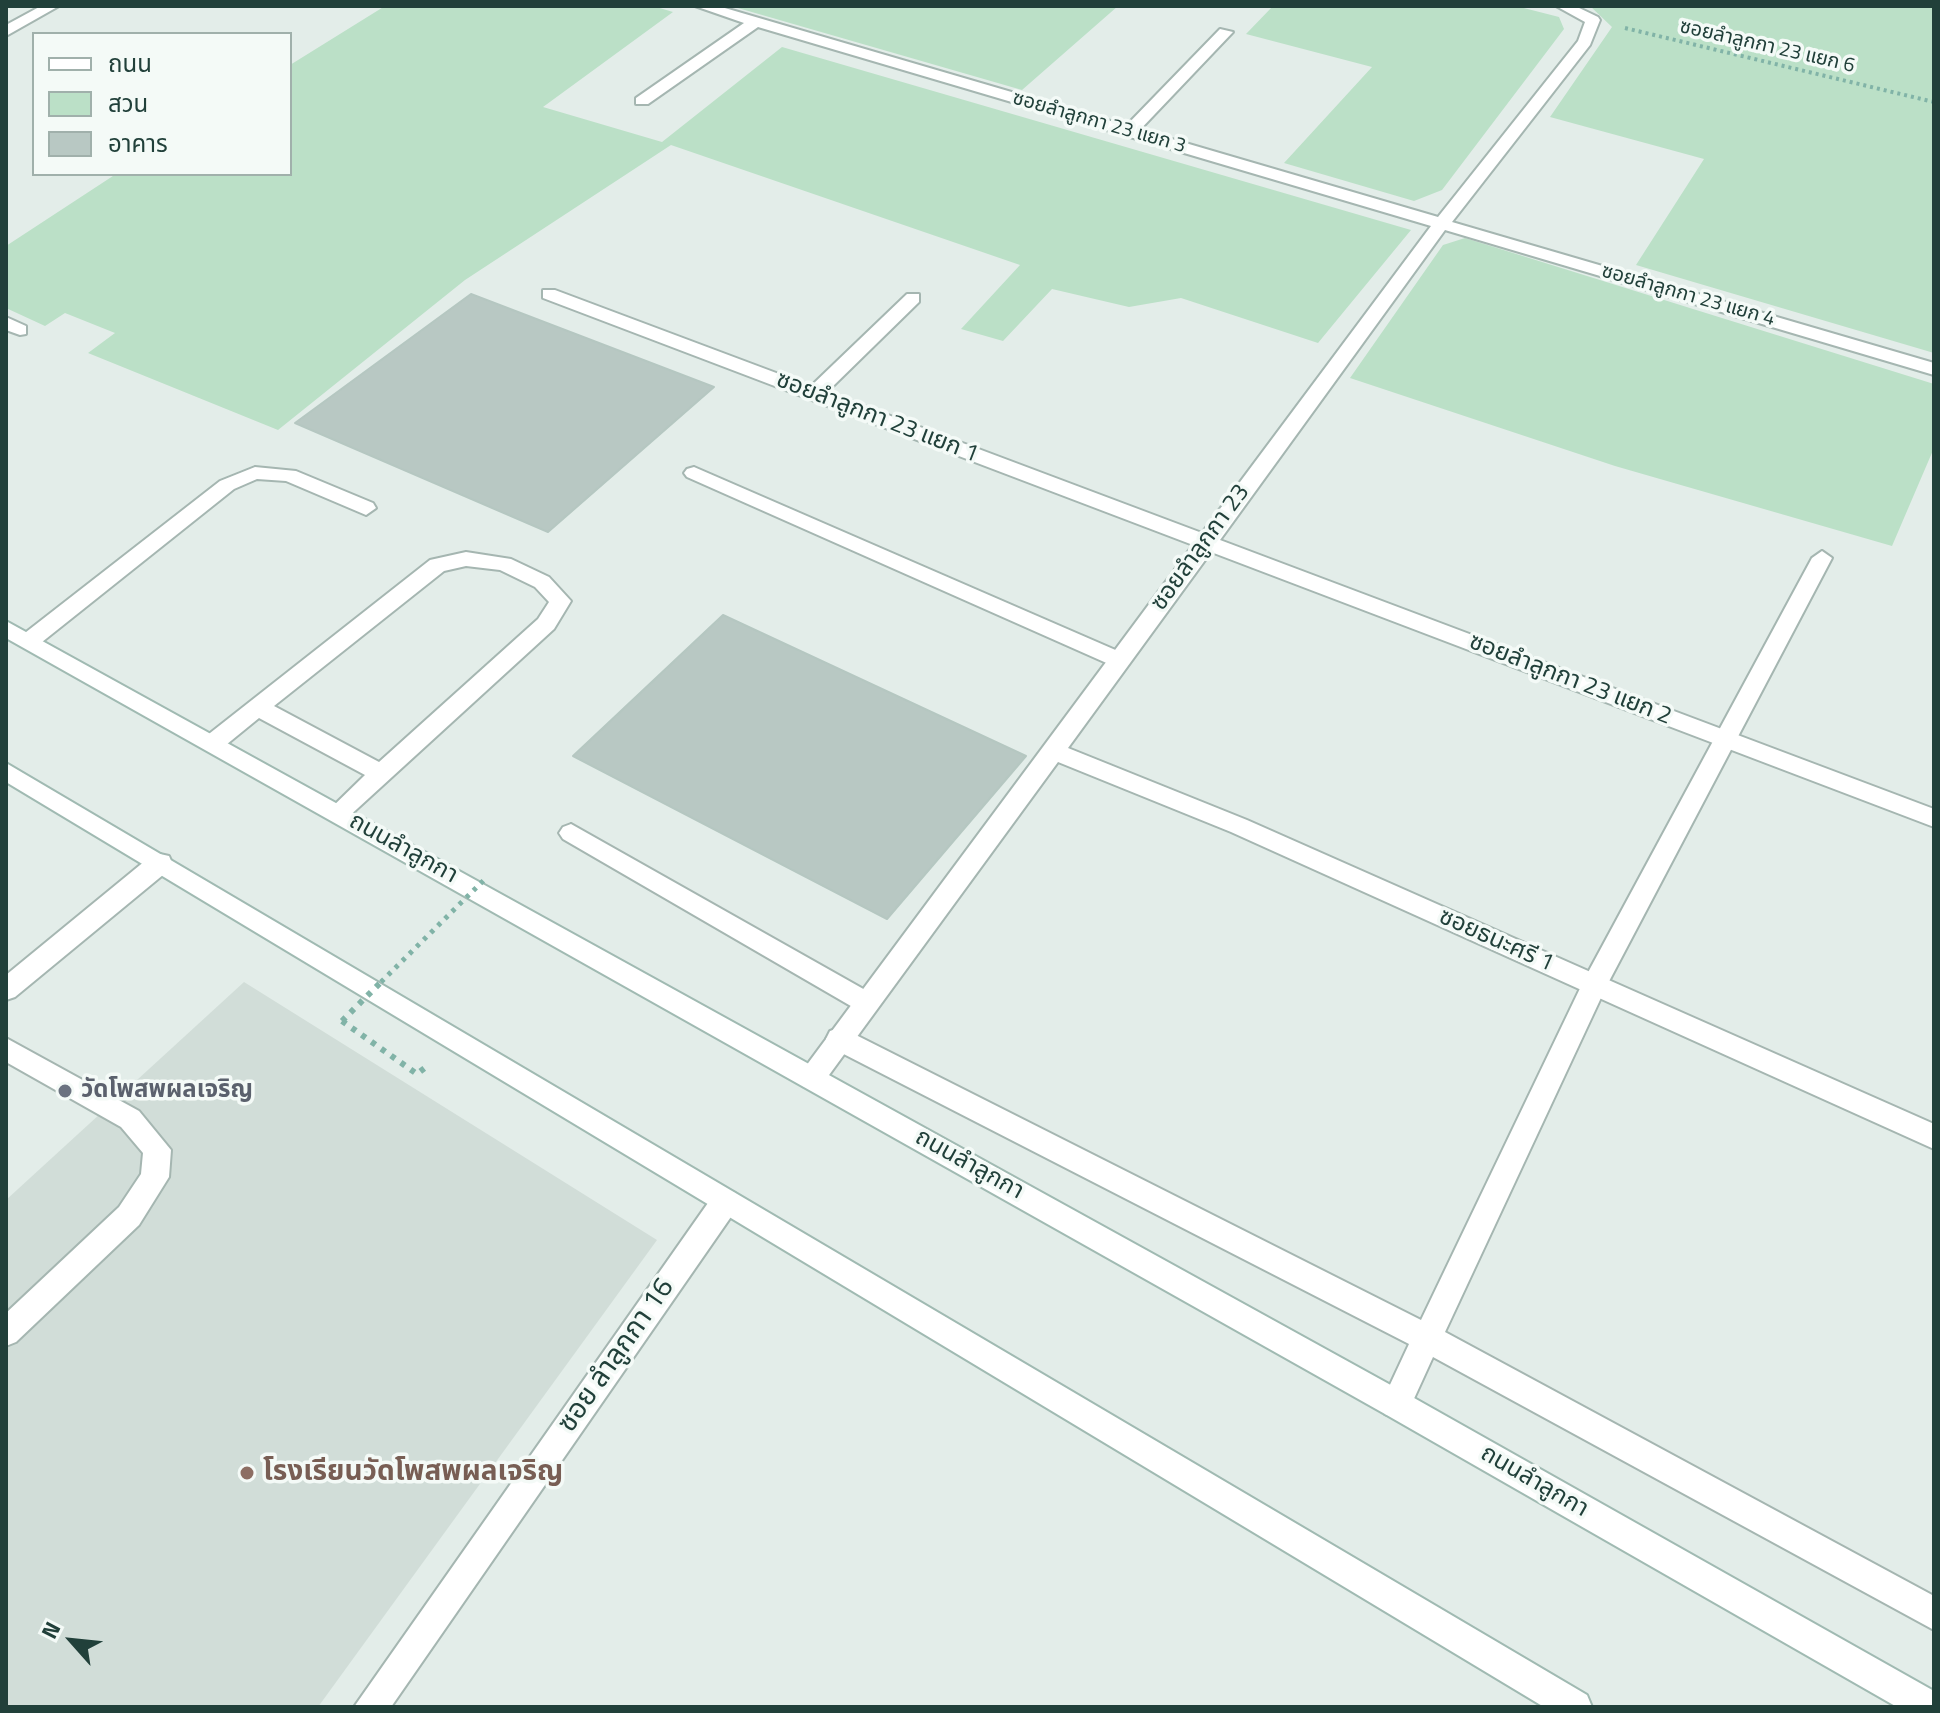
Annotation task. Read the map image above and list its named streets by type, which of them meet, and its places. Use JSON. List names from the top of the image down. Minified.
{"streets":{"street":["ซอยลำลูกกา 23 แยก 3","ซอยลำลูกกา 23 แยก 4","ซอยลำลูกกา 23 แยก 1","ซอยลำลูกกา 23","ซอยลำลูกกา 23 แยก 2","ถนนลำลูกกา","ซอยธนะศรี 1","ซอย ลำลูกกา 16"],"path":["ซอยลำลูกกา 23 แยก 6"]},"crossings":[["ซอยลำลูกกา 23 แยก 6","ซอยลำลูกกา 23"],["ซอยลำลูกกา 23 แยก 3","ซอยลำลูกกา 23 แยก 4"],["ซอยลำลูกกา 23 แยก 3","ซอยลำลูกกา 23"],["ซอยลำลูกกา 23 แยก 4","ซอยลำลูกกา 23"],["ซอยลำลูกกา 23 แยก 1","ซอยลำลูกกา 23"],["ซอยลำลูกกา 23 แยก 1","ซอยลำลูกกา 23 แยก 2"],["ซอยลำลูกกา 23","ซอยลำลูกกา 23 แยก 2"],["ซอยลำลูกกา 23","ถนนลำลูกกา"],["ซอยลำลูกกา 23","ซอยธนะศรี 1"]],"places":["วัดโพสพผลเจริญ","โรงเรียนวัดโพสพผลเจริญ"],"legend":["ถนน","สวน","อาคาร"],"north":"top left"}
